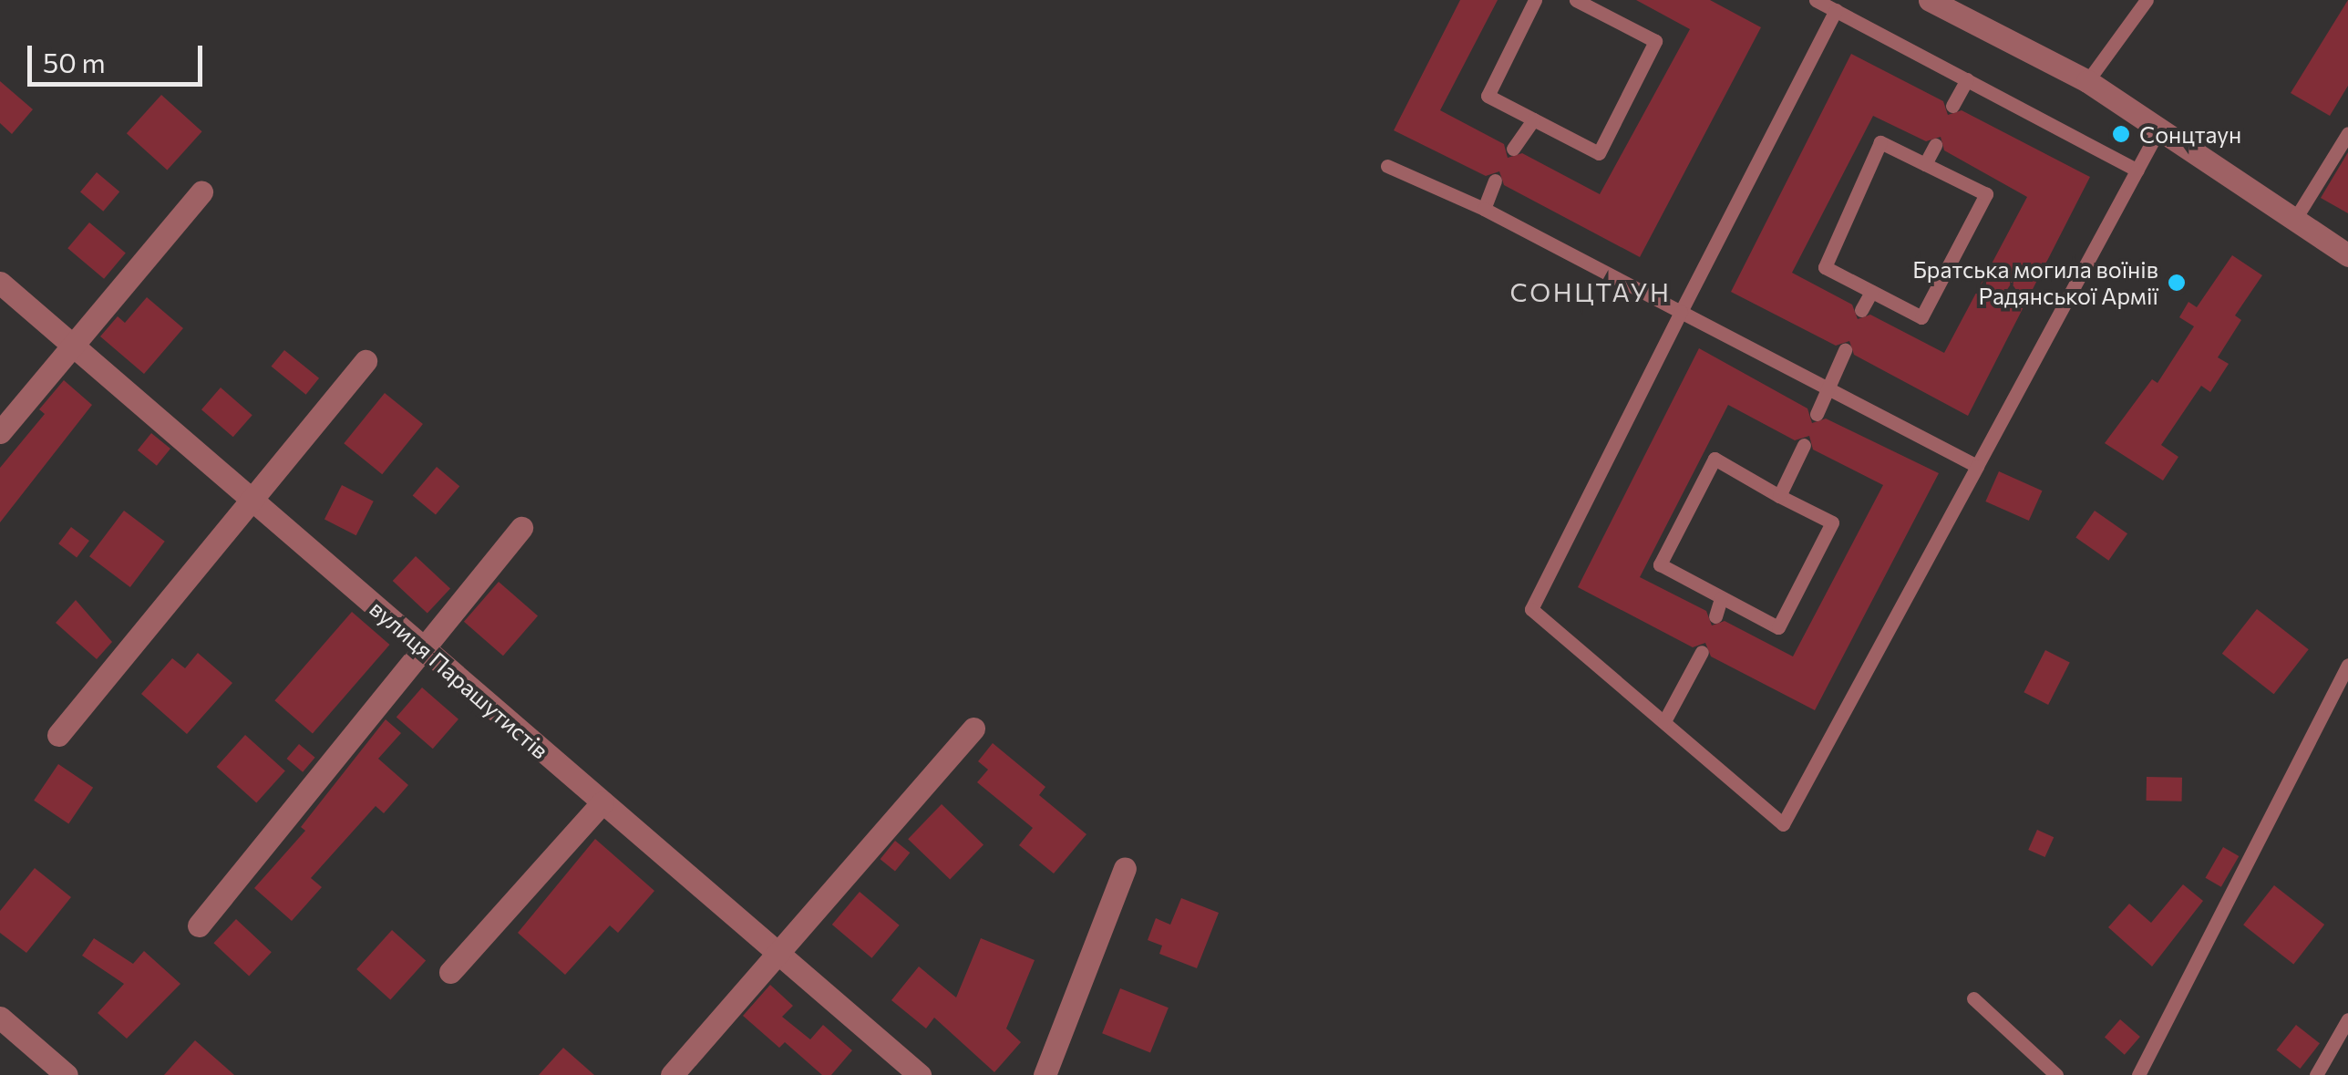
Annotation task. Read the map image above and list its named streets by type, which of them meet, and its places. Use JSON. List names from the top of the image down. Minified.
{"streets":{"street":["вулиця Парашутистів"]},"districts":["СОНЦТАУН"],"places":["Сонцтаун","Братська могила воїнів Радянської Армії"],"scale_bar":"50 m"}
